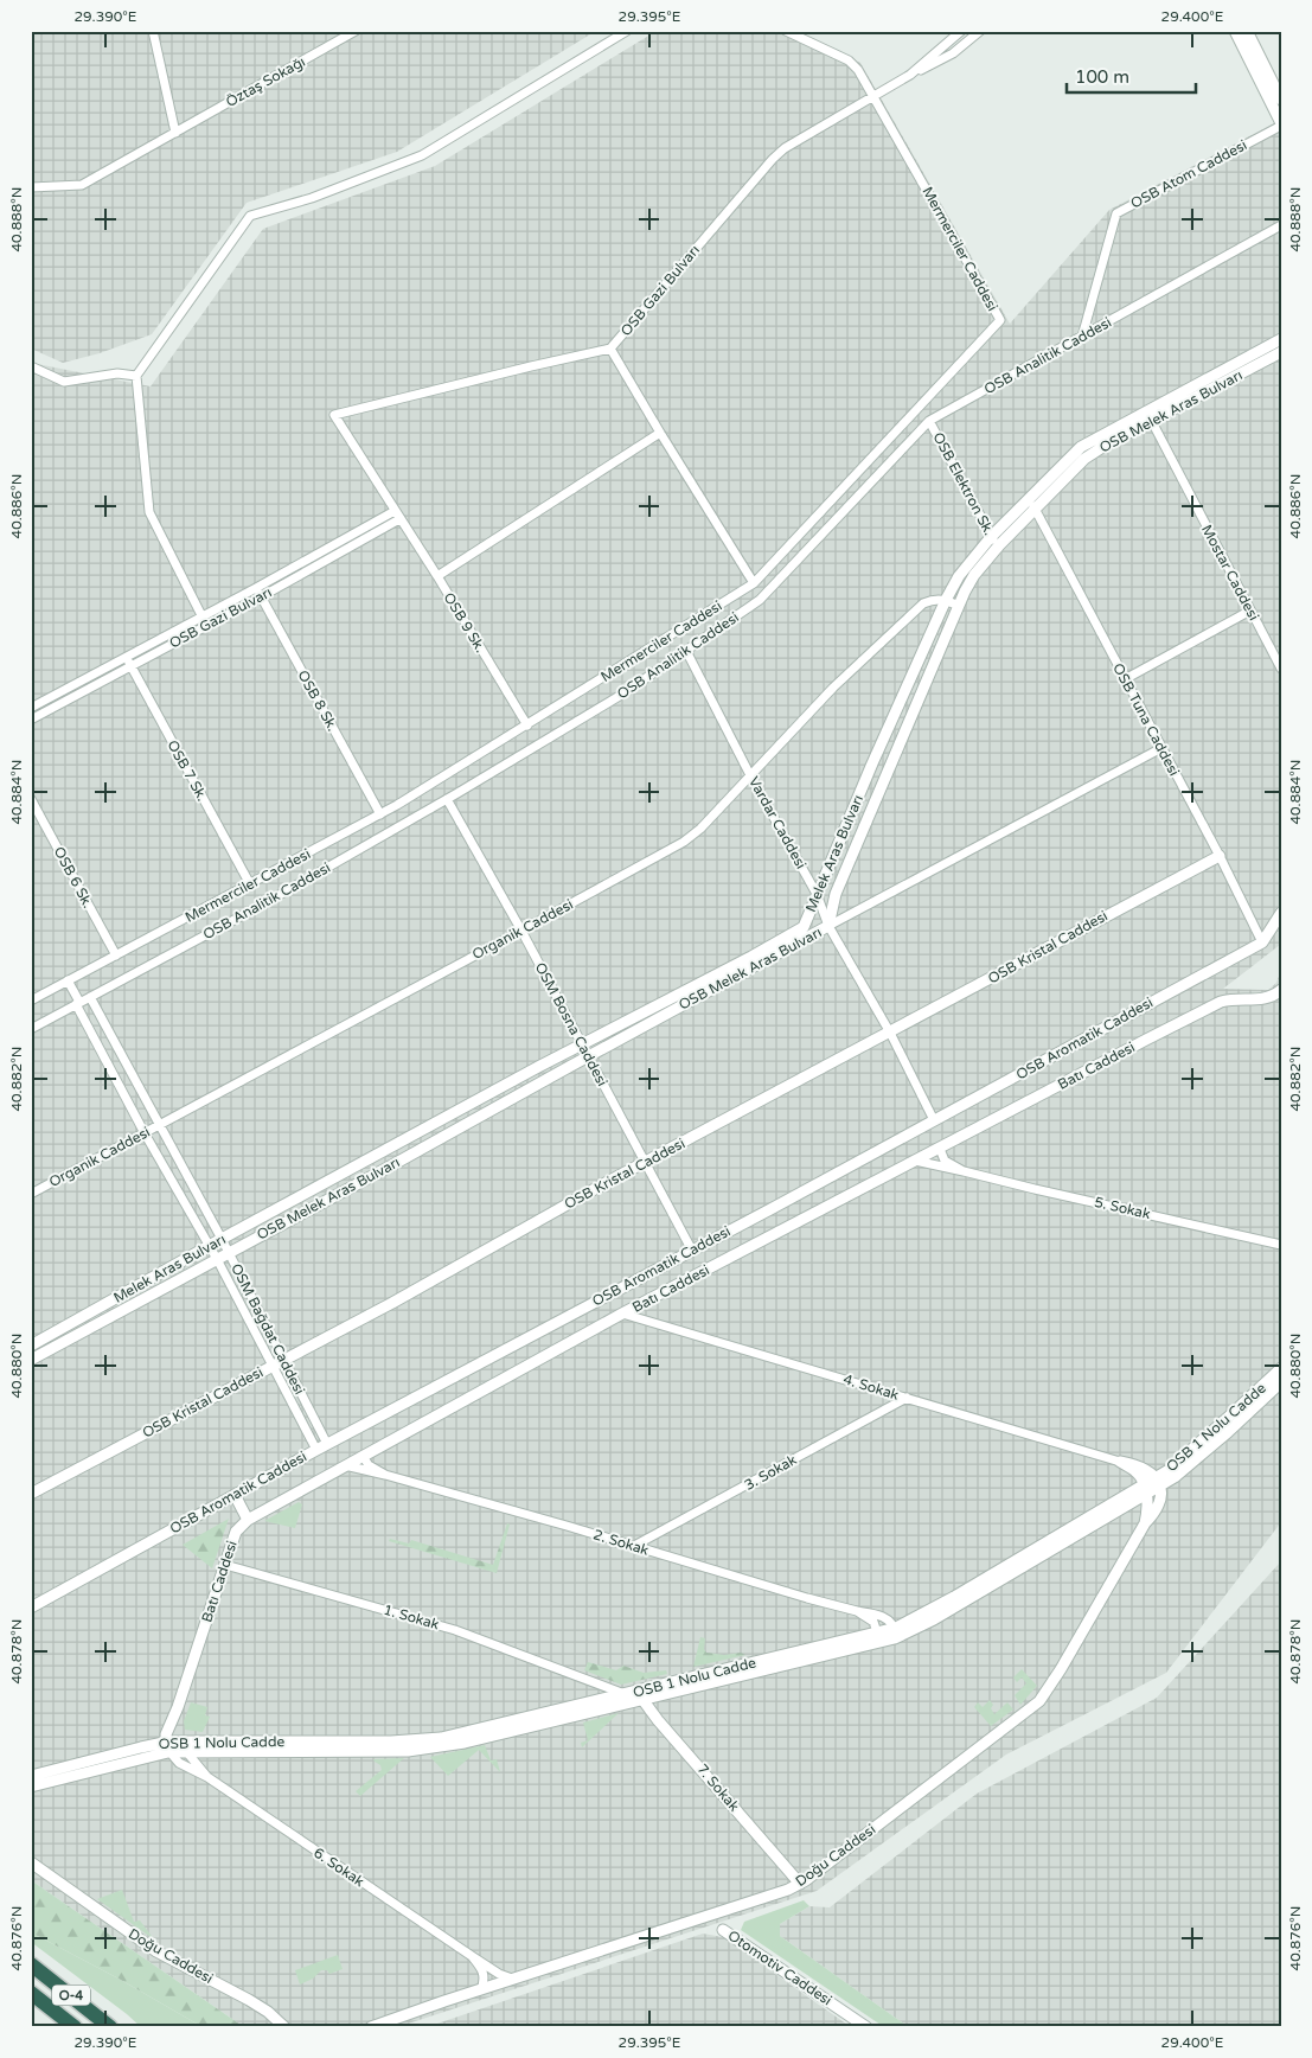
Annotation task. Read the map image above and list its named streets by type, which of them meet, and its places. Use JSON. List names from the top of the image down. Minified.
{"streets":{"highway":["O-4"],"street":["Öztaş Sokağı","OSB Atom Caddesi","Mermerciler Caddesi","OSB Gazi Bulvarı","OSB Analitik Caddesi","OSB Melek Aras Bulvarı","OSB Elektron Sk.","Mostar Caddesi","OSB 9 Sk.","OSB 8 Sk.","OSB Tuna Caddesi","OSB 7 Sk.","Vardar Caddesi","Melek Aras Bulvarı","OSB 6 Sk.","Organik Caddesi","OSB Kristal Caddesi","OSM Bosna Caddesi","OSB Aromatik Caddesi","Batı Caddesi","5. Sokak","OSM Bağdat Caddesi","4. Sokak","OSB 1 Nolu Cadde","3. Sokak","2. Sokak","1. Sokak","7. Sokak","Doğu Caddesi","6. Sokak","Otomotiv Caddesi"]},"crossings":[["OSB Atom Caddesi","OSB Analitik Caddesi"],["Mermerciler Caddesi","OSB Gazi Bulvarı"],["Mermerciler Caddesi","OSB 9 Sk."],["Mermerciler Caddesi","OSB 8 Sk."],["Mermerciler Caddesi","OSB 7 Sk."],["Mermerciler Caddesi","OSB 6 Sk."],["Mermerciler Caddesi","OSM Bağdat Caddesi"],["OSB Gazi Bulvarı","OSB 9 Sk."],["OSB Gazi Bulvarı","OSB 8 Sk."],["OSB Gazi Bulvarı","OSB 7 Sk."],["OSB Analitik Caddesi","OSB Elektron Sk."],["OSB Analitik Caddesi","Vardar Caddesi"],["OSB Analitik Caddesi","OSM Bosna Caddesi"],["OSB Analitik Caddesi","OSM Bağdat Caddesi"],["OSB Melek Aras Bulvarı","OSB Elektron Sk."],["OSB Melek Aras Bulvarı","Mostar Caddesi"],["OSB Melek Aras Bulvarı","OSB Tuna Caddesi"],["OSB Melek Aras Bulvarı","Vardar Caddesi"],["OSB Melek Aras Bulvarı","Melek Aras Bulvarı"],["OSB Melek Aras Bulvarı","OSM Bosna Caddesi"],["OSB Melek Aras Bulvarı","OSM Bağdat Caddesi"],["OSB Elektron Sk.","Melek Aras Bulvarı"],["Mostar Caddesi","Melek Aras Bulvarı"],["OSB Tuna Caddesi","Melek Aras Bulvarı"],["OSB Tuna Caddesi","OSB Kristal Caddesi"],["OSB Tuna Caddesi","OSB Aromatik Caddesi"],["Vardar Caddesi","Melek Aras Bulvarı"],["Vardar Caddesi","Organik Caddesi"],["Vardar Caddesi","OSB Kristal Caddesi"],["Vardar Caddesi","OSB Aromatik Caddesi"],["Melek Aras Bulvarı","Organik Caddesi"],["Melek Aras Bulvarı","OSM Bosna Caddesi"],["Melek Aras Bulvarı","OSM Bağdat Caddesi"],["Organik Caddesi","OSM Bosna Caddesi"],["Organik Caddesi","OSM Bağdat Caddesi"],["OSB Kristal Caddesi","OSM Bosna Caddesi"],["OSB Kristal Caddesi","OSM Bağdat Caddesi"],["OSM Bosna Caddesi","OSB Aromatik Caddesi"],["OSB Aromatik Caddesi","OSM Bağdat Caddesi"],["Batı Caddesi","5. Sokak"],["Batı Caddesi","4. Sokak"],["Batı Caddesi","OSB 1 Nolu Cadde"],["Batı Caddesi","2. Sokak"],["Batı Caddesi","1. Sokak"],["Batı Caddesi","6. Sokak"],["4. Sokak","3. Sokak"],["OSB 1 Nolu Cadde","2. Sokak"],["OSB 1 Nolu Cadde","1. Sokak"],["OSB 1 Nolu Cadde","7. Sokak"],["OSB 1 Nolu Cadde","Doğu Caddesi"],["OSB 1 Nolu Cadde","6. Sokak"],["3. Sokak","2. Sokak"],["1. Sokak","7. Sokak"],["7. Sokak","Doğu Caddesi"],["Doğu Caddesi","6. Sokak"]],"scale_bar":"100 m","coordinates":["29.390°E","29.395°E","29.400°E","40.888°N","40.886°N","40.884°N","40.882°N","40.880°N","40.878°N","40.876°N"]}
